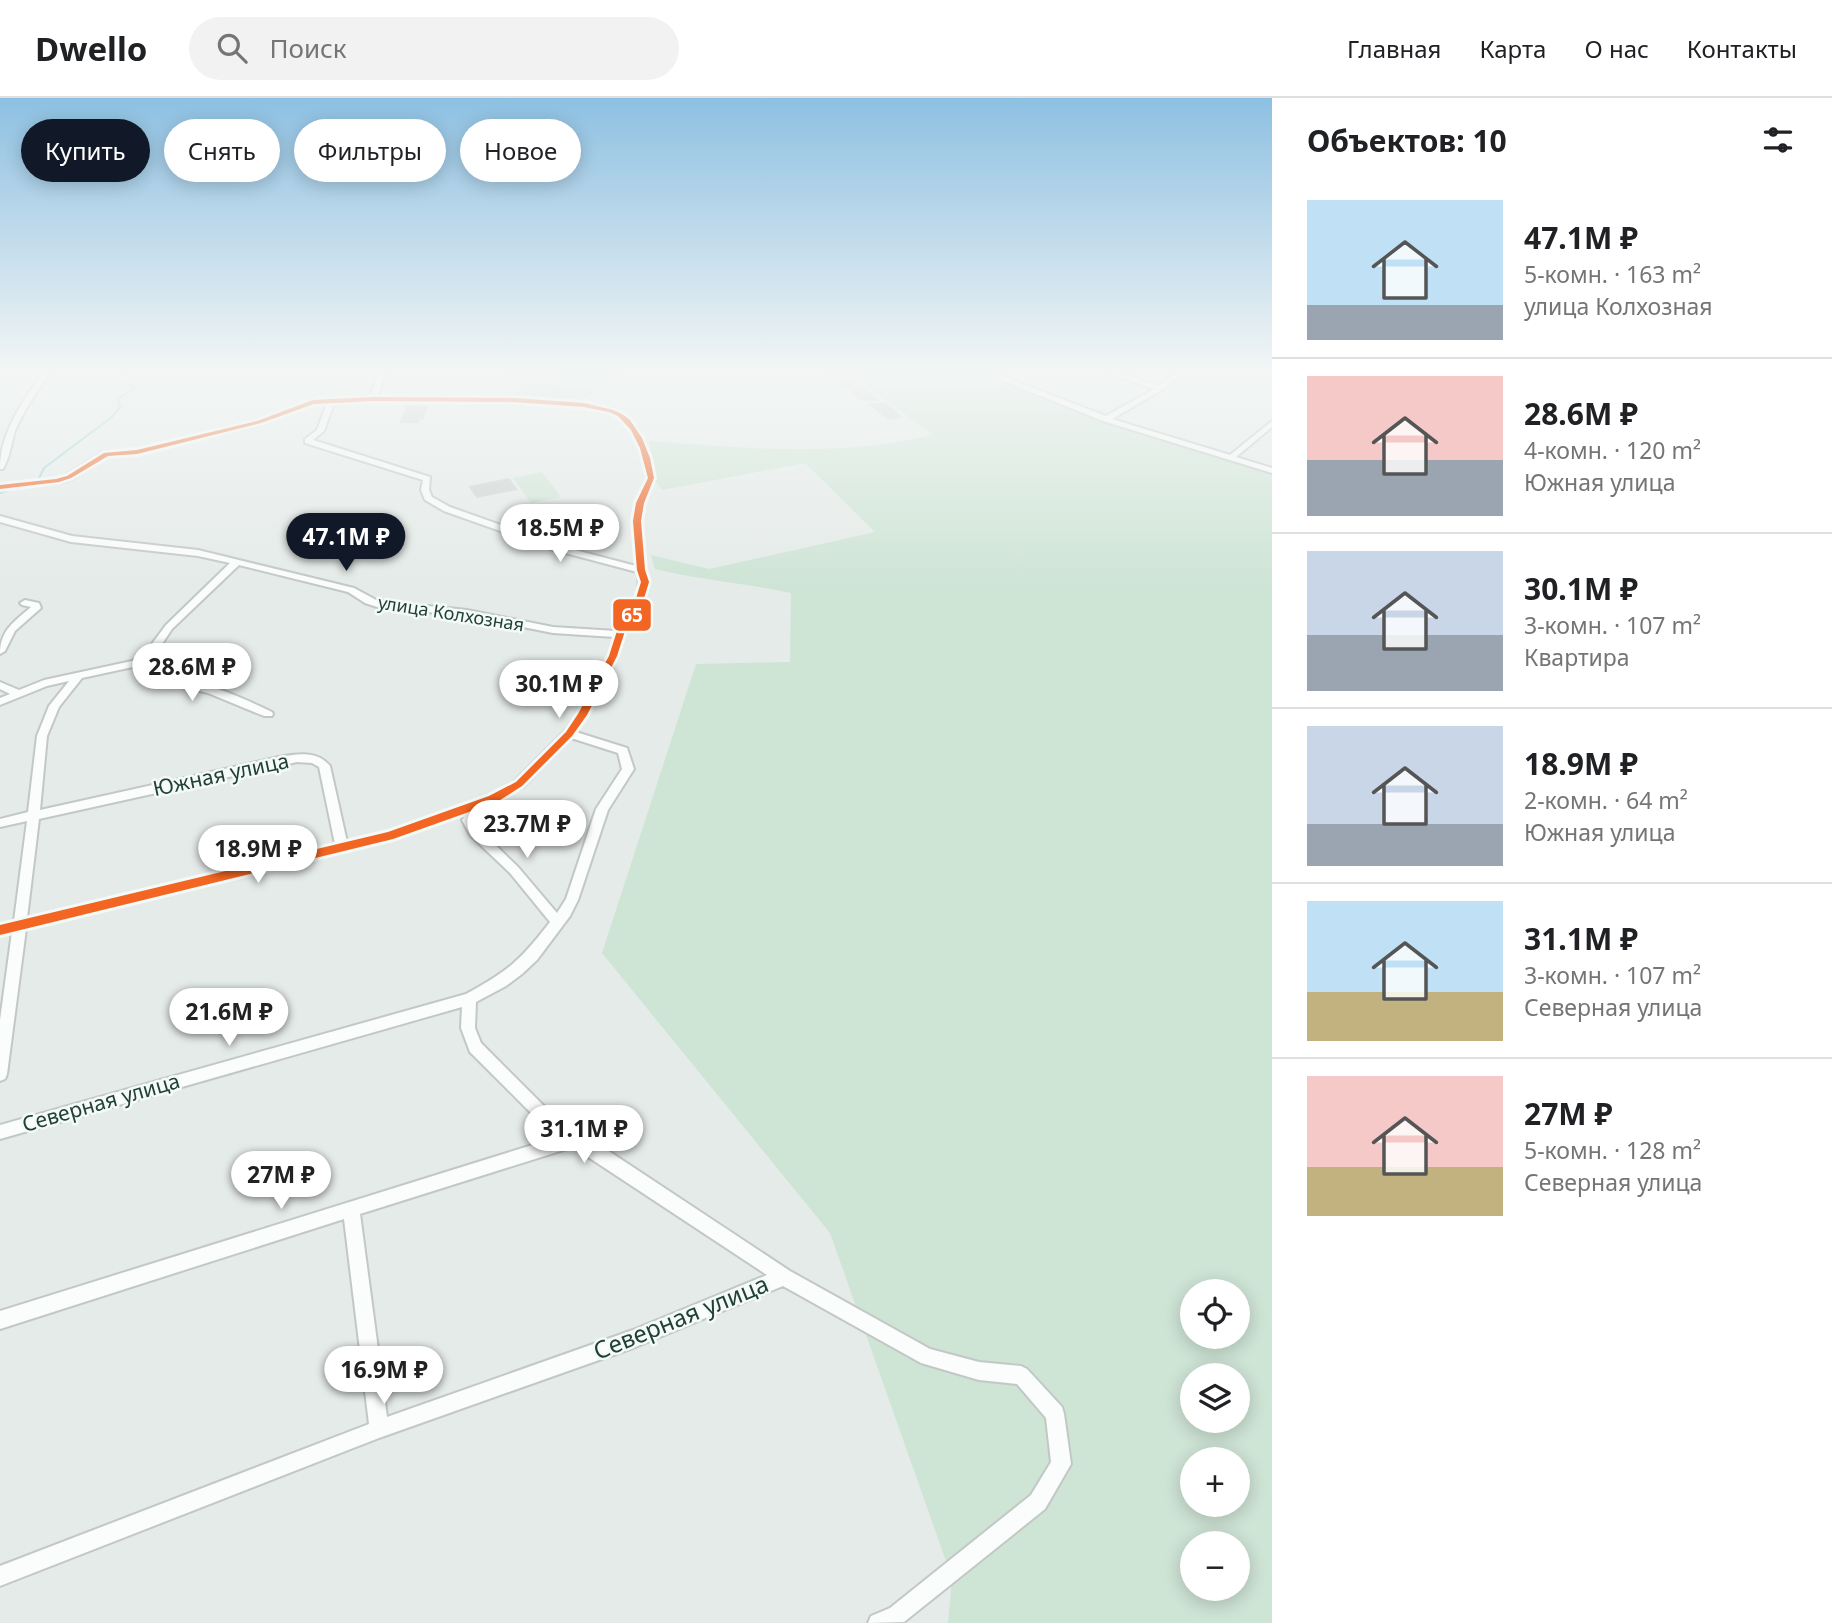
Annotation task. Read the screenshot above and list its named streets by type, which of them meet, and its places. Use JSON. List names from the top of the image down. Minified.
{"streets":{"street":["улица Колхозная","Южная улица","Северная улица"]},"lines":["transit line 65"],"page":{"header":"Dwello","search":"Поиск","nav":["Главная","Карта","О нас","Контакты"],"heading":"Объектов: 10","chip":["Купить","Снять","Фильтры","Новое"],"list":[{"name":"47.1M ₽","note":"5-комн. · 163 m² · улица Колхозная"},{"name":"28.6M ₽","note":"4-комн. · 120 m² · Южная улица"},{"name":"30.1M ₽","note":"3-комн. · 107 m² · Квартира"},{"name":"18.9M ₽","note":"2-комн. · 64 m² · Южная улица"},{"name":"31.1M ₽","note":"3-комн. · 107 m² · Северная улица"},{"name":"27M ₽","note":"5-комн. · 128 m² · Северная улица"}],"price":["18.5M ₽","47.1M ₽","28.6M ₽","30.1M ₽","23.7M ₽","18.9M ₽","21.6M ₽","31.1M ₽","27M ₽","16.9M ₽"],"map_buttons":["+","−"]}}
